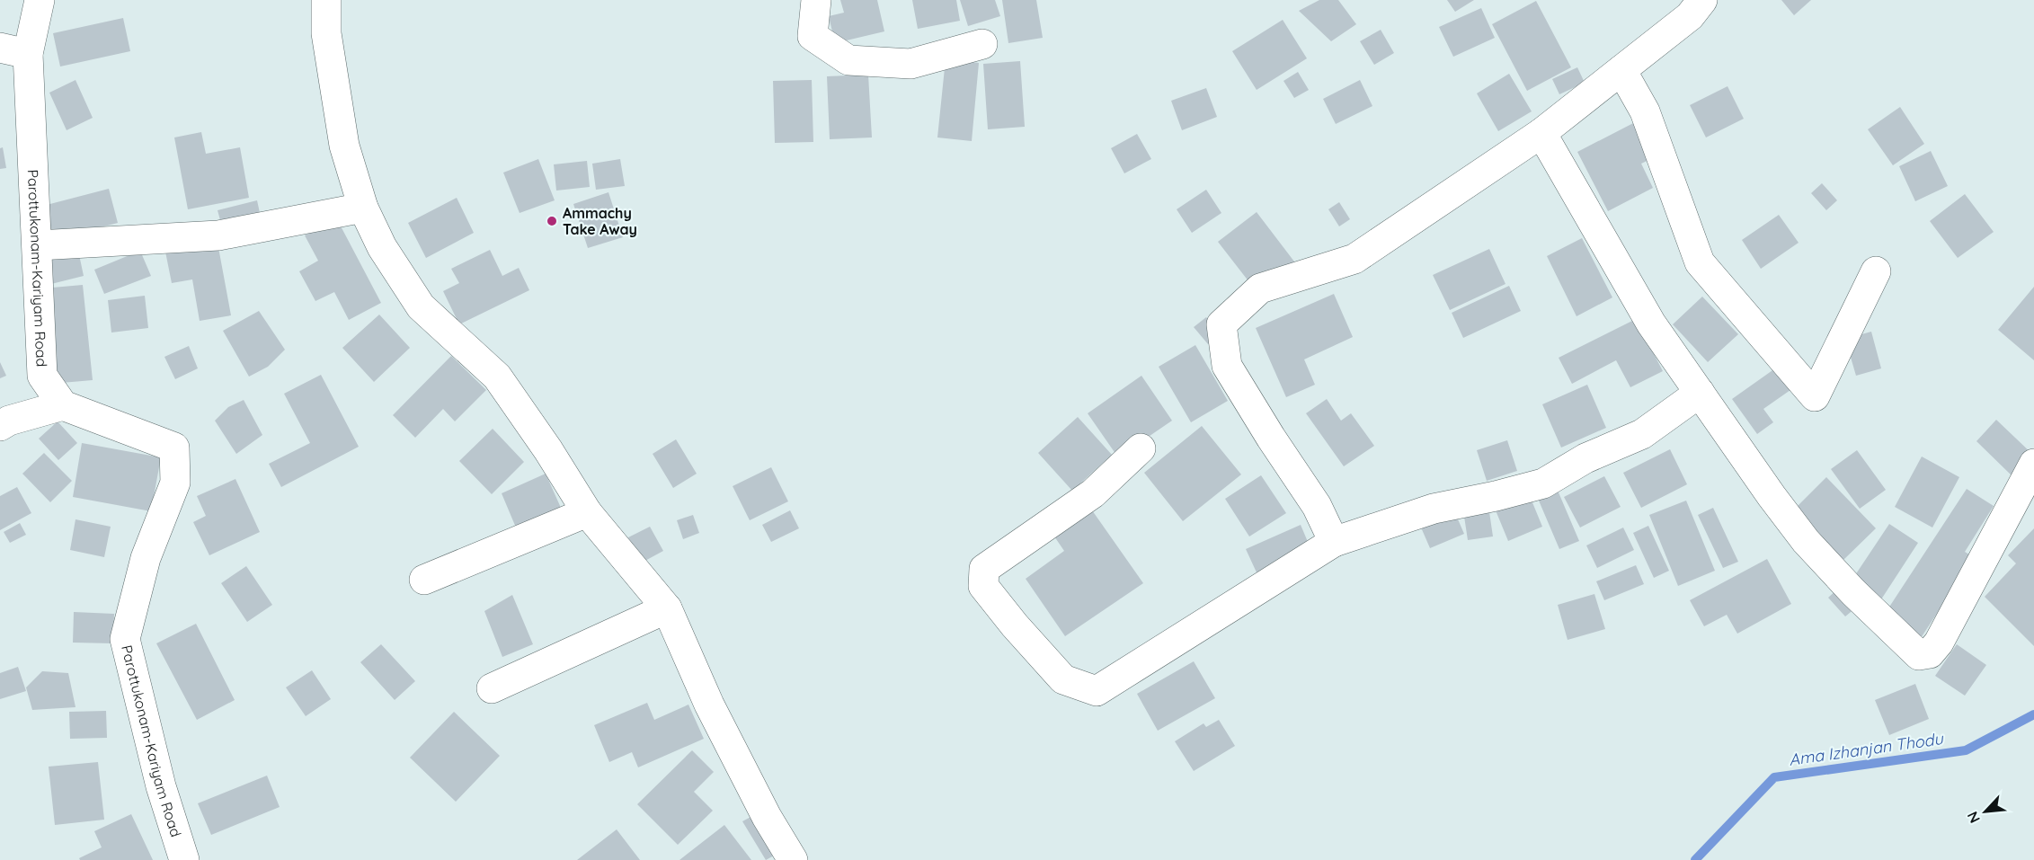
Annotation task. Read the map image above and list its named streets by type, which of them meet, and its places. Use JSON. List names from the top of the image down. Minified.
{"streets":{"street":["Parottukonam-Kariyam Road"]},"water":["Ama Izhanjan Thodu"],"places":["Ammachy Take Away"],"north":"bottom left"}
